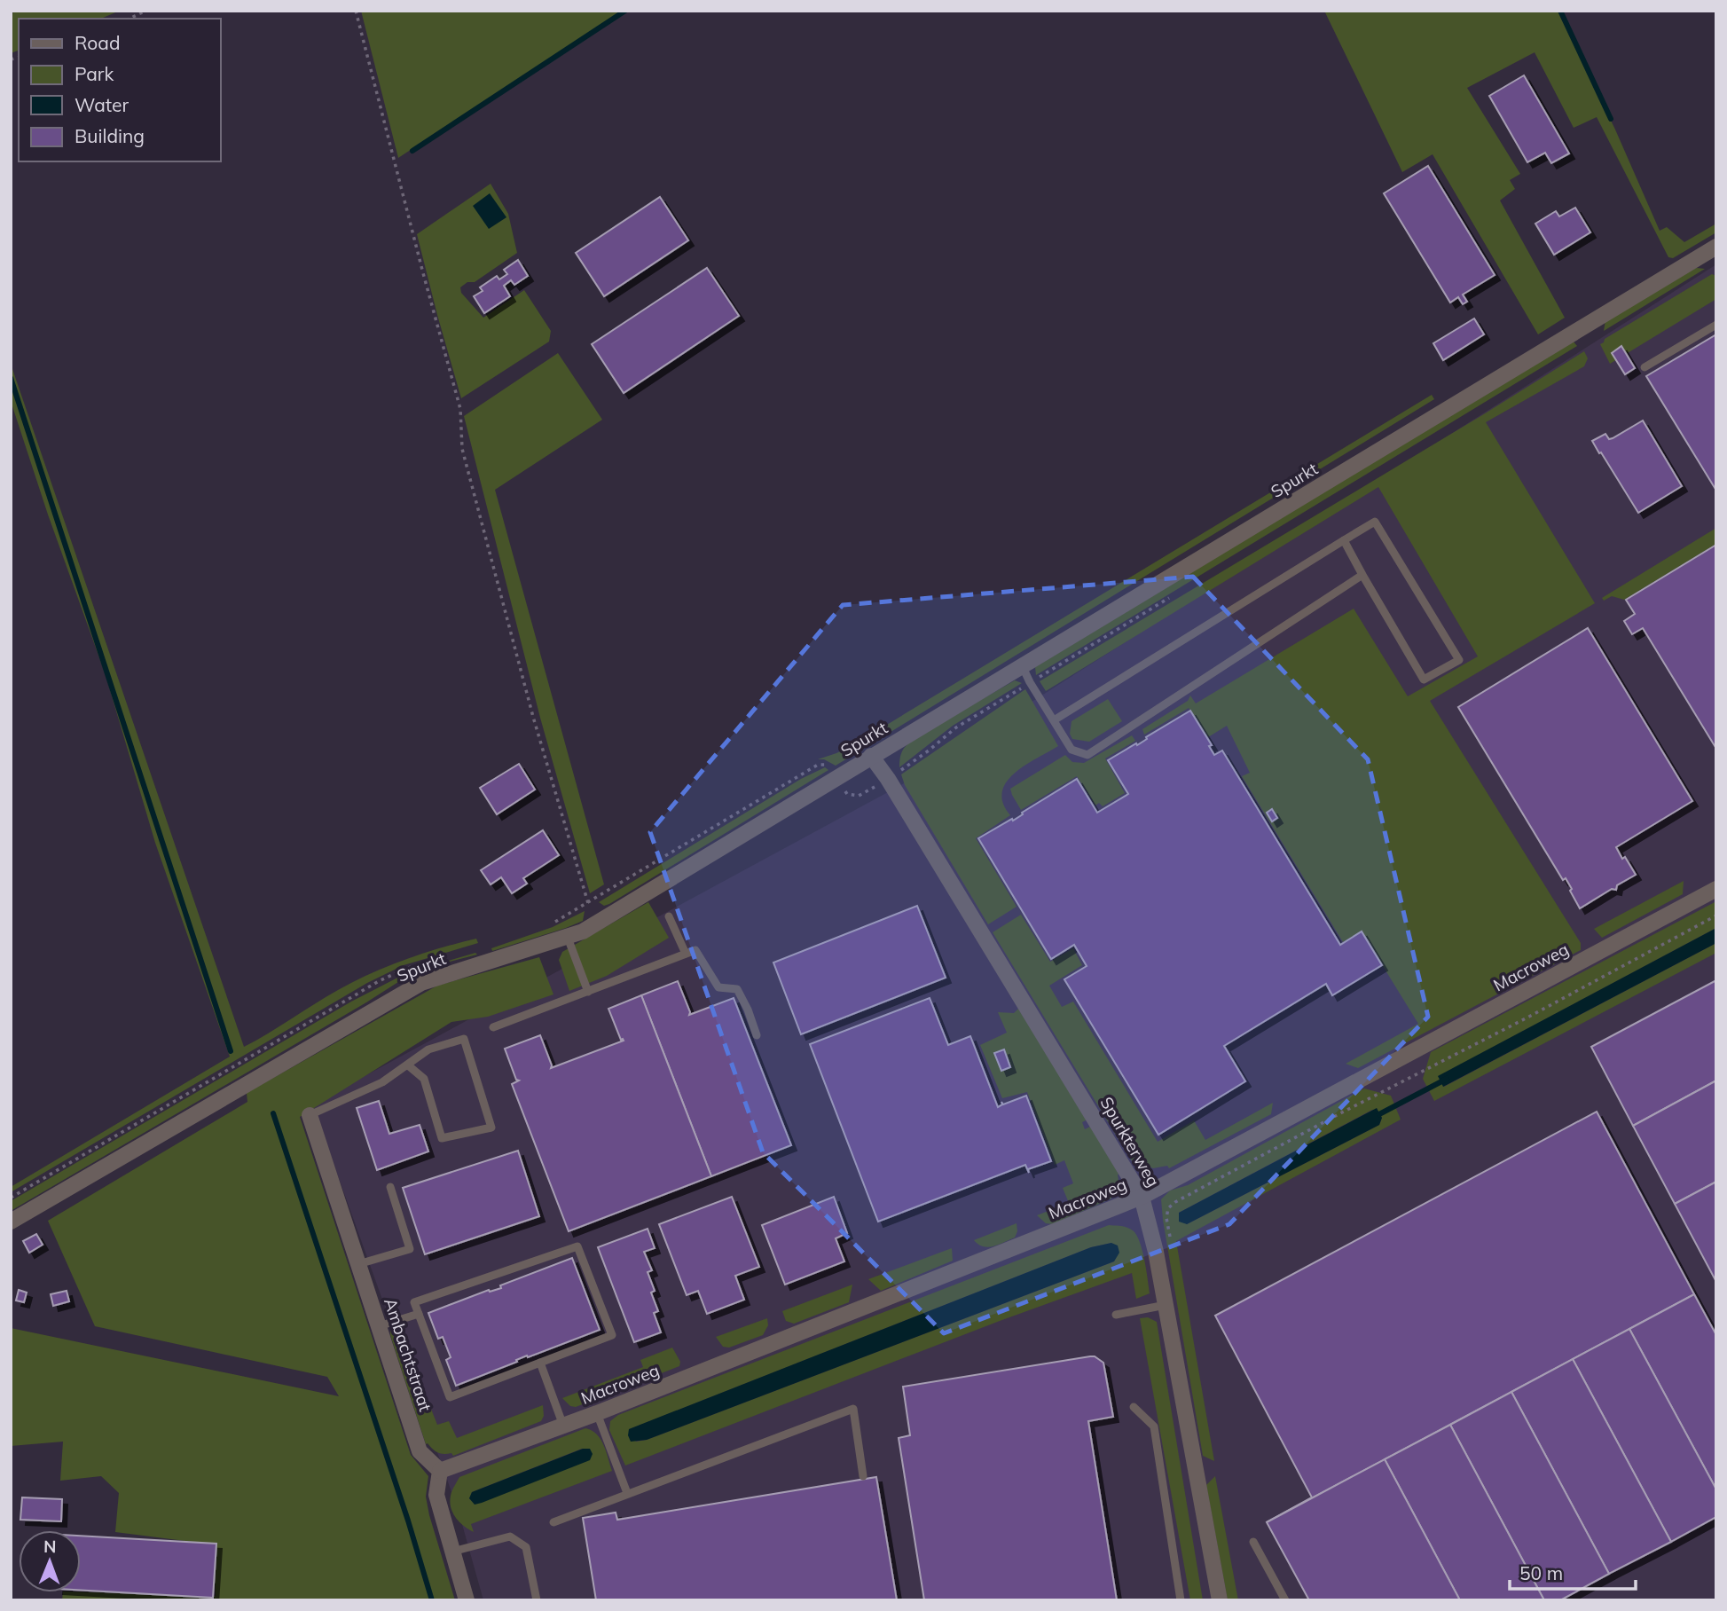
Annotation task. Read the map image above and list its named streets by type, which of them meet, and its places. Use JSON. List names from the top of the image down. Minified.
{"streets":{"street":["Spurkt","Macroweg","Spurkterweg","Ambachtstraat"]},"crossings":[["Spurkt","Spurkterweg"],["Macroweg","Spurkterweg"],["Macroweg","Ambachtstraat"]],"legend":["Road","Park","Water","Building"],"scale_bar":"50 m","north":"top"}
